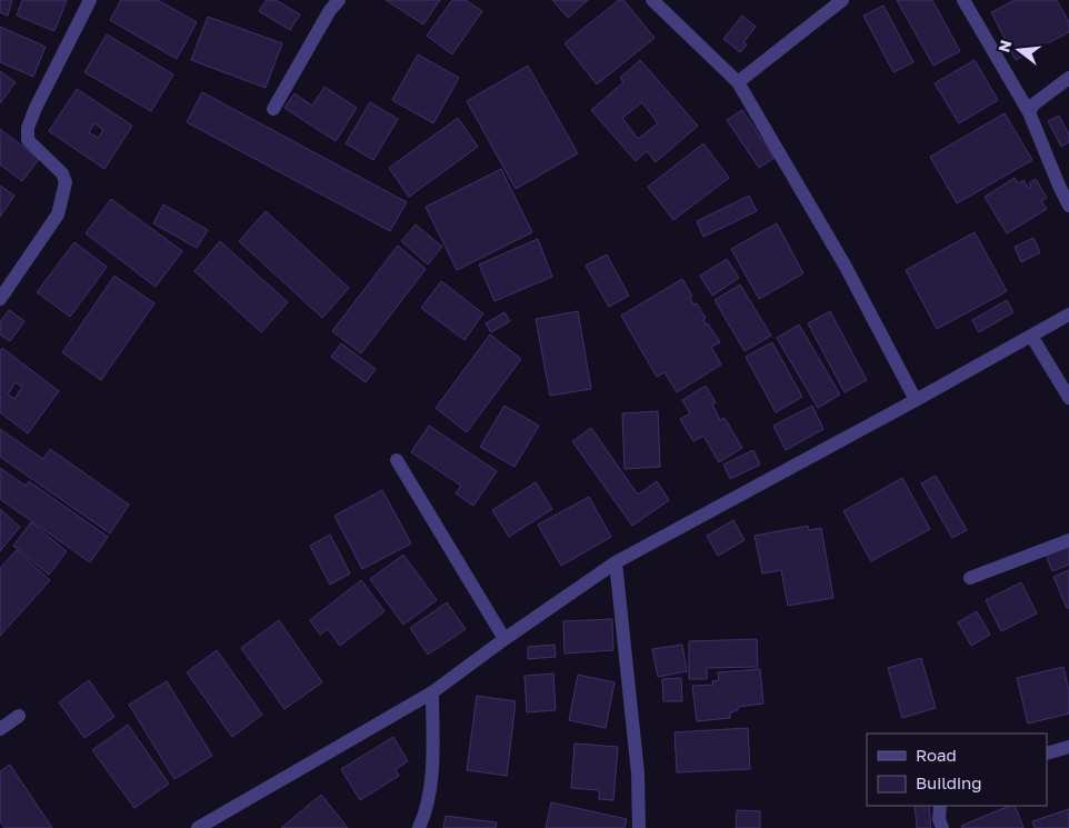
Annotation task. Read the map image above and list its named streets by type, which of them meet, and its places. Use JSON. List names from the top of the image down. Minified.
{"legend":["Road","Building"],"north":"left"}
